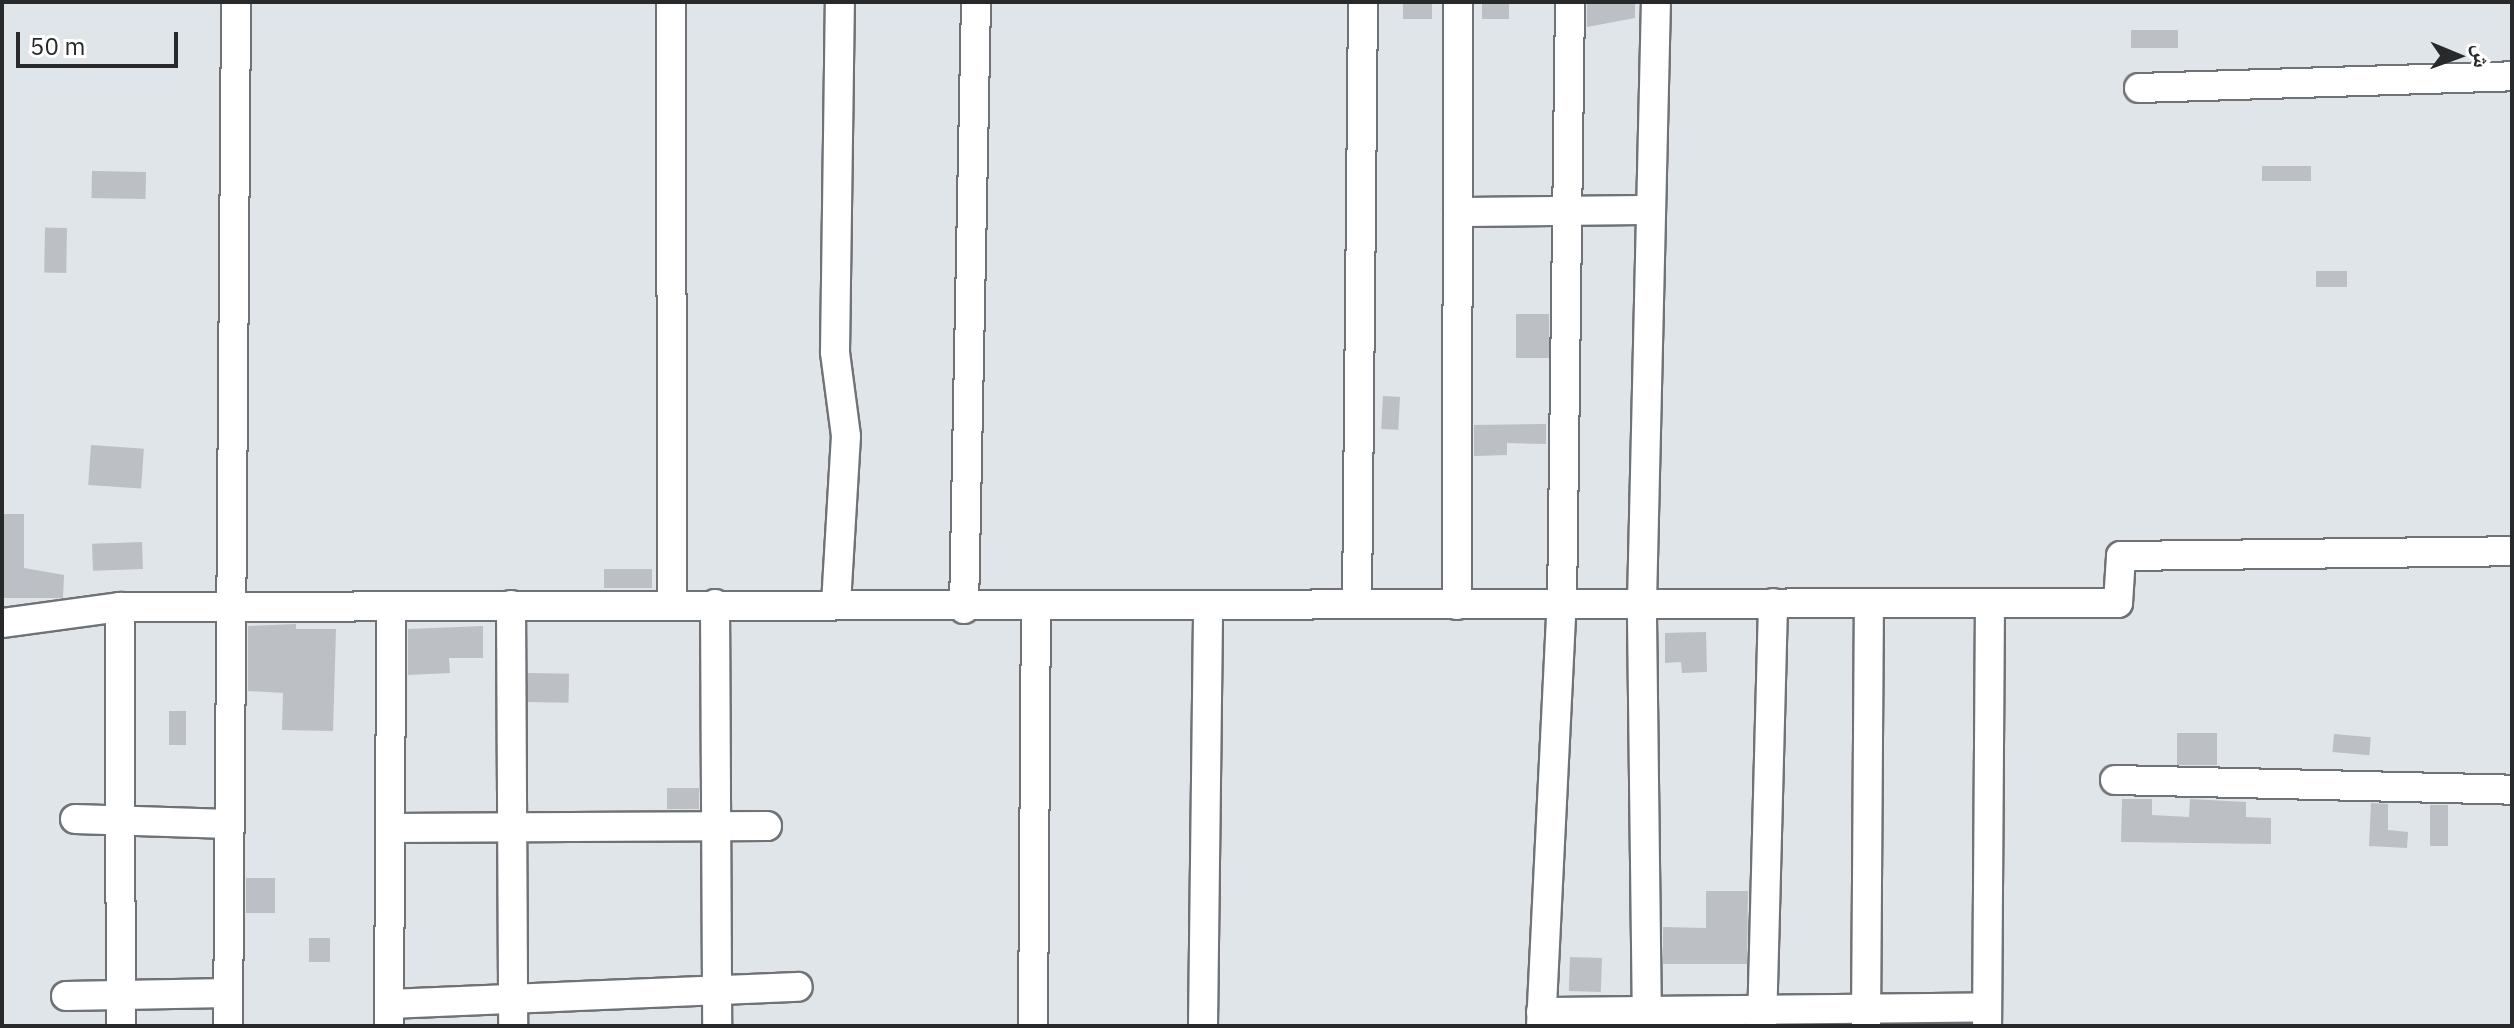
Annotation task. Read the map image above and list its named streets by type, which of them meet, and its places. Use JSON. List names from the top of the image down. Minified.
{"scale_bar":"50 m","north":"right"}
